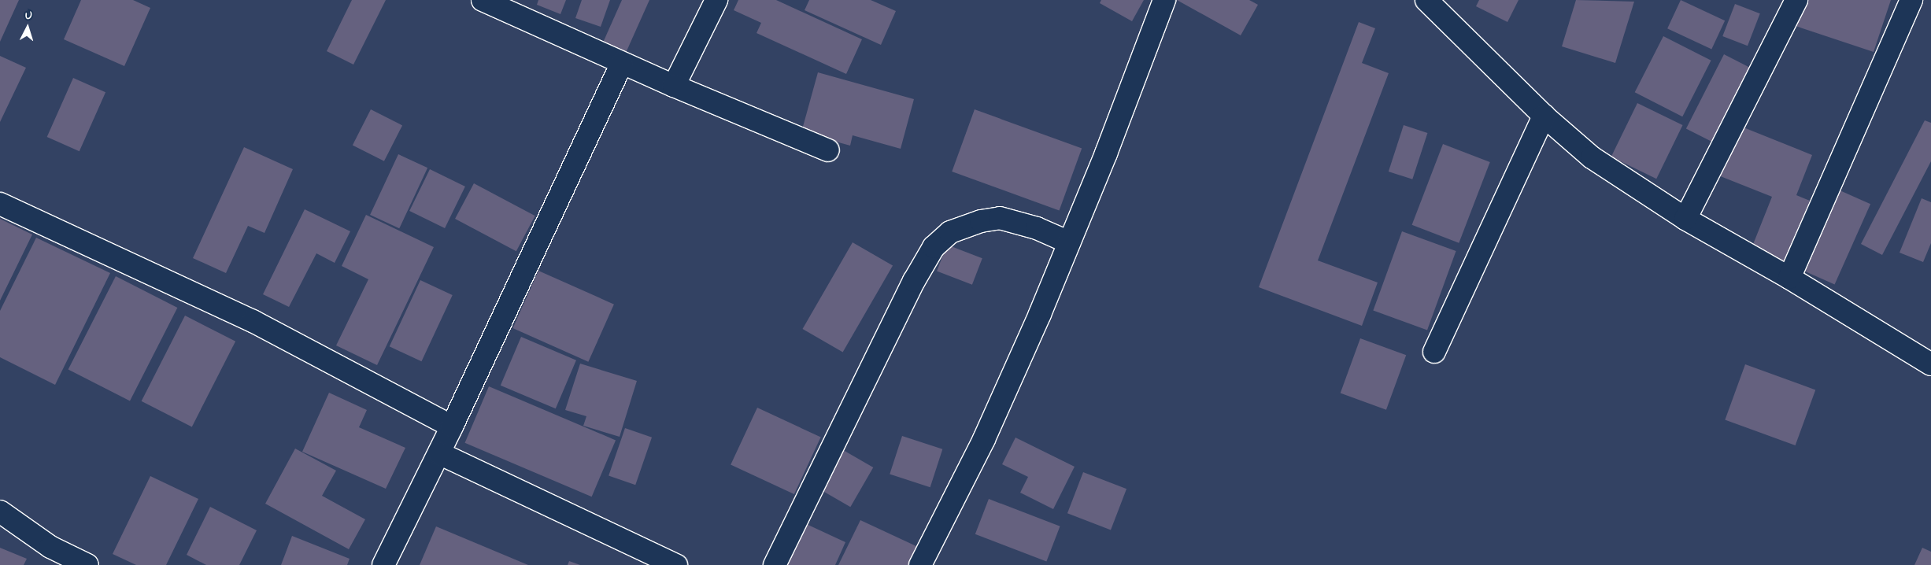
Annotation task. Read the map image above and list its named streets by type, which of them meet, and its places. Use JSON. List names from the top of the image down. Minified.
{"north":"top"}
